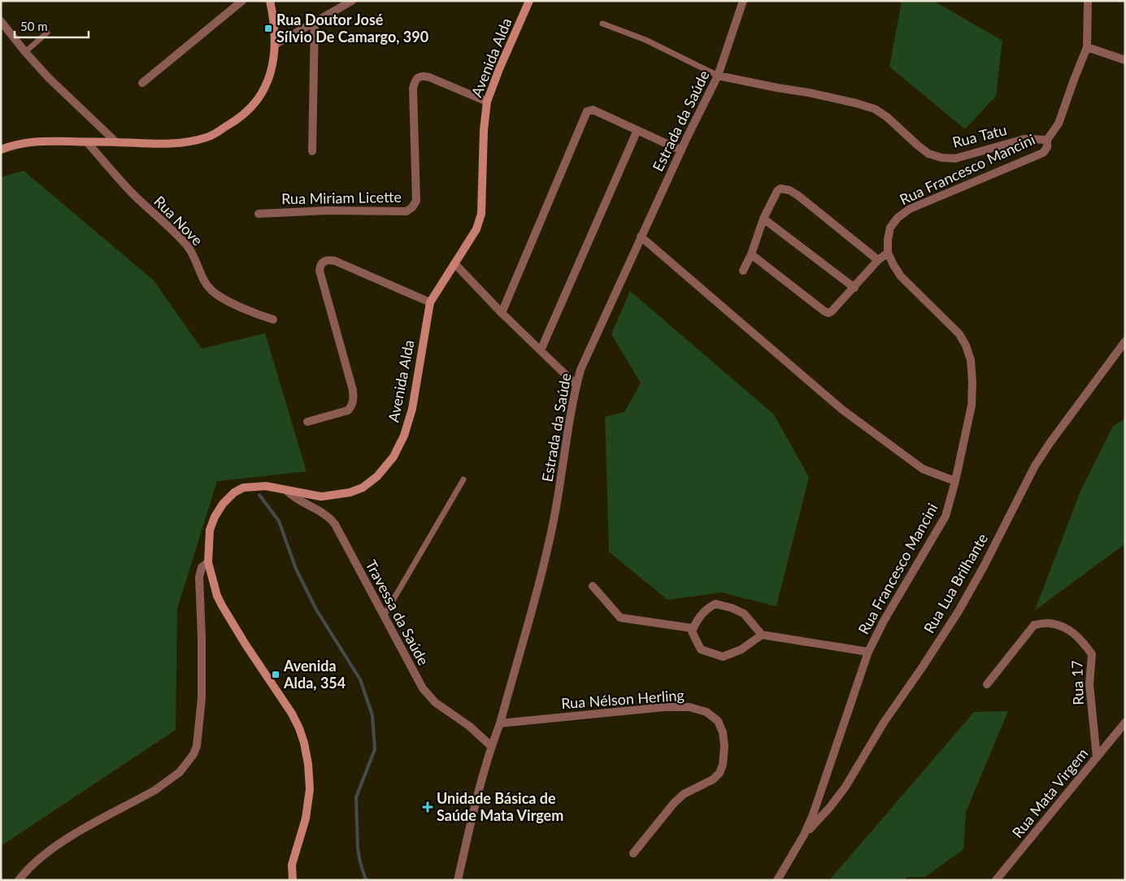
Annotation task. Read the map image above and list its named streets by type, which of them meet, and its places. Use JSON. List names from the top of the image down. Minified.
{"streets":{"street":["Avenida Alda","Estrada da Saúde","Rua Tatu","Rua Francesco Mancini","Rua Miriam Licette","Rua Nove","Rua Lua Brilhante","Travessa da Saúde","Rua 17","Rua Nélson Herling","Rua Mata Virgem"]},"crossings":[["Avenida Alda","Rua Miriam Licette"],["Avenida Alda","Travessa da Saúde"],["Estrada da Saúde","Rua Tatu"],["Estrada da Saúde","Travessa da Saúde"],["Estrada da Saúde","Rua Nélson Herling"],["Rua Tatu","Rua Francesco Mancini"],["Rua Francesco Mancini","Rua Lua Brilhante"],["Rua 17","Rua Mata Virgem"]],"places":{"transit":["Rua Doutor José Sílvio De Camargo, 390","Avenida Alda, 354"],"health":["Unidade Básica de Saúde Mata Virgem"]},"scale_bar":"50 m"}
